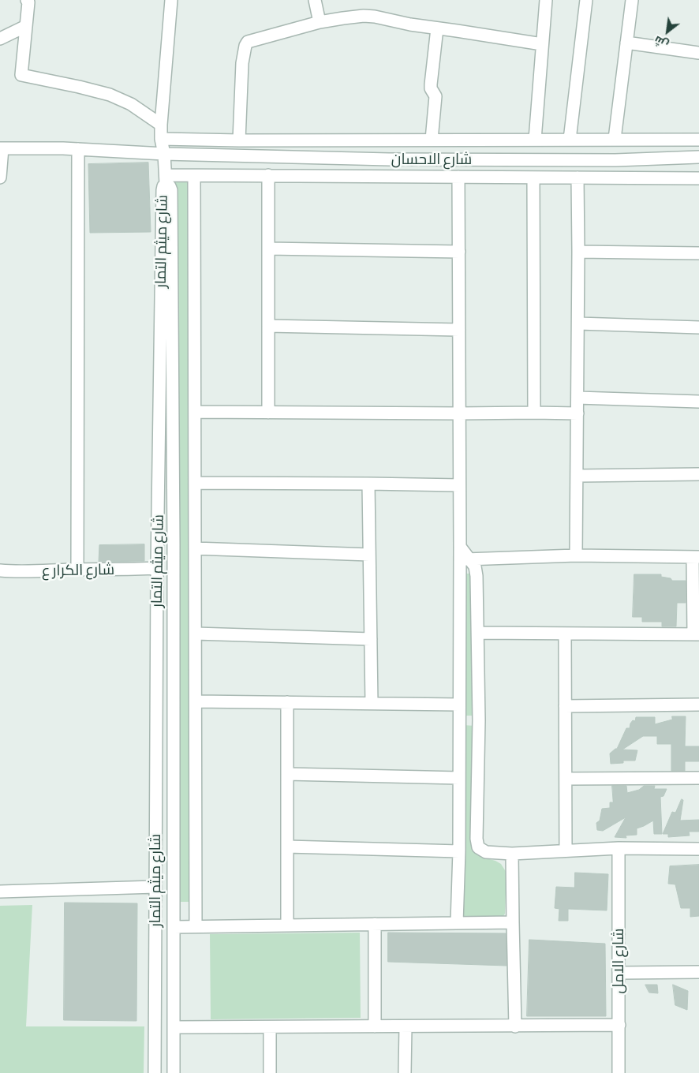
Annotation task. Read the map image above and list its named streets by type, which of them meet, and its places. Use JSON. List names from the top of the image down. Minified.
{"streets":{"street":["شارع الاحسان","شارع ميثم التمار","شارع الكرار ع","شارع الامل"]},"crossings":[["شارع ميثم التمار","شارع الكرار ع"]],"north":"bottom left"}
